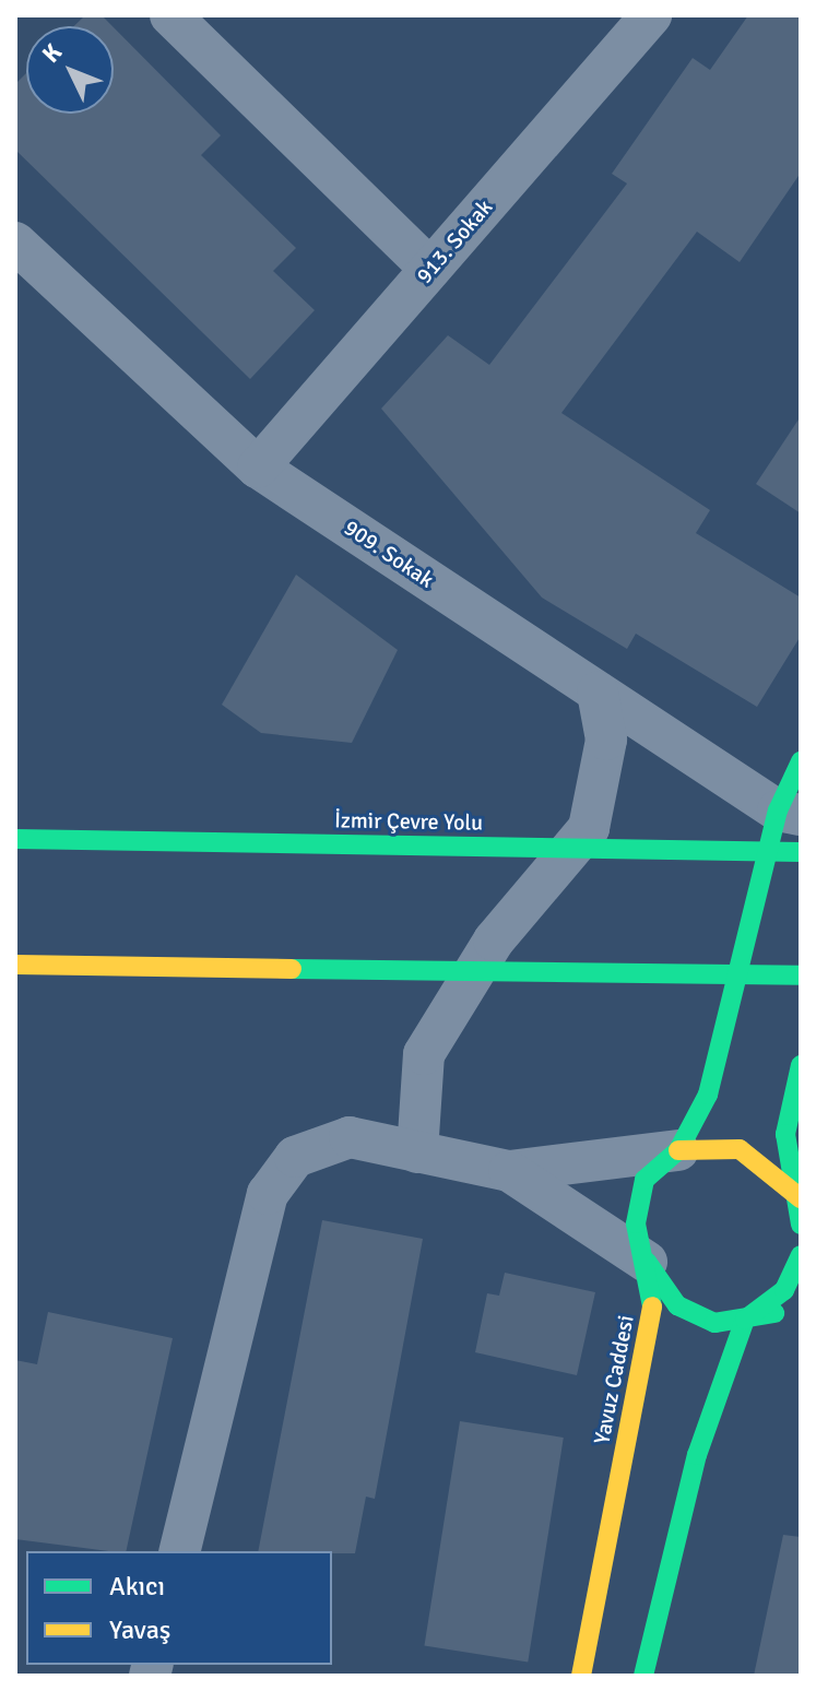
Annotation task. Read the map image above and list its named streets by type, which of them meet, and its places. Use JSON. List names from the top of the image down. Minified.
{"streets":{"main road":["İzmir Çevre Yolu","Yavuz Caddesi"],"street":["913. Sokak","909. Sokak"]},"crossings":[["913. Sokak","909. Sokak"],["909. Sokak","Yavuz Caddesi"]],"legend":["Akıcı","Yavaş"],"north":"top left"}
